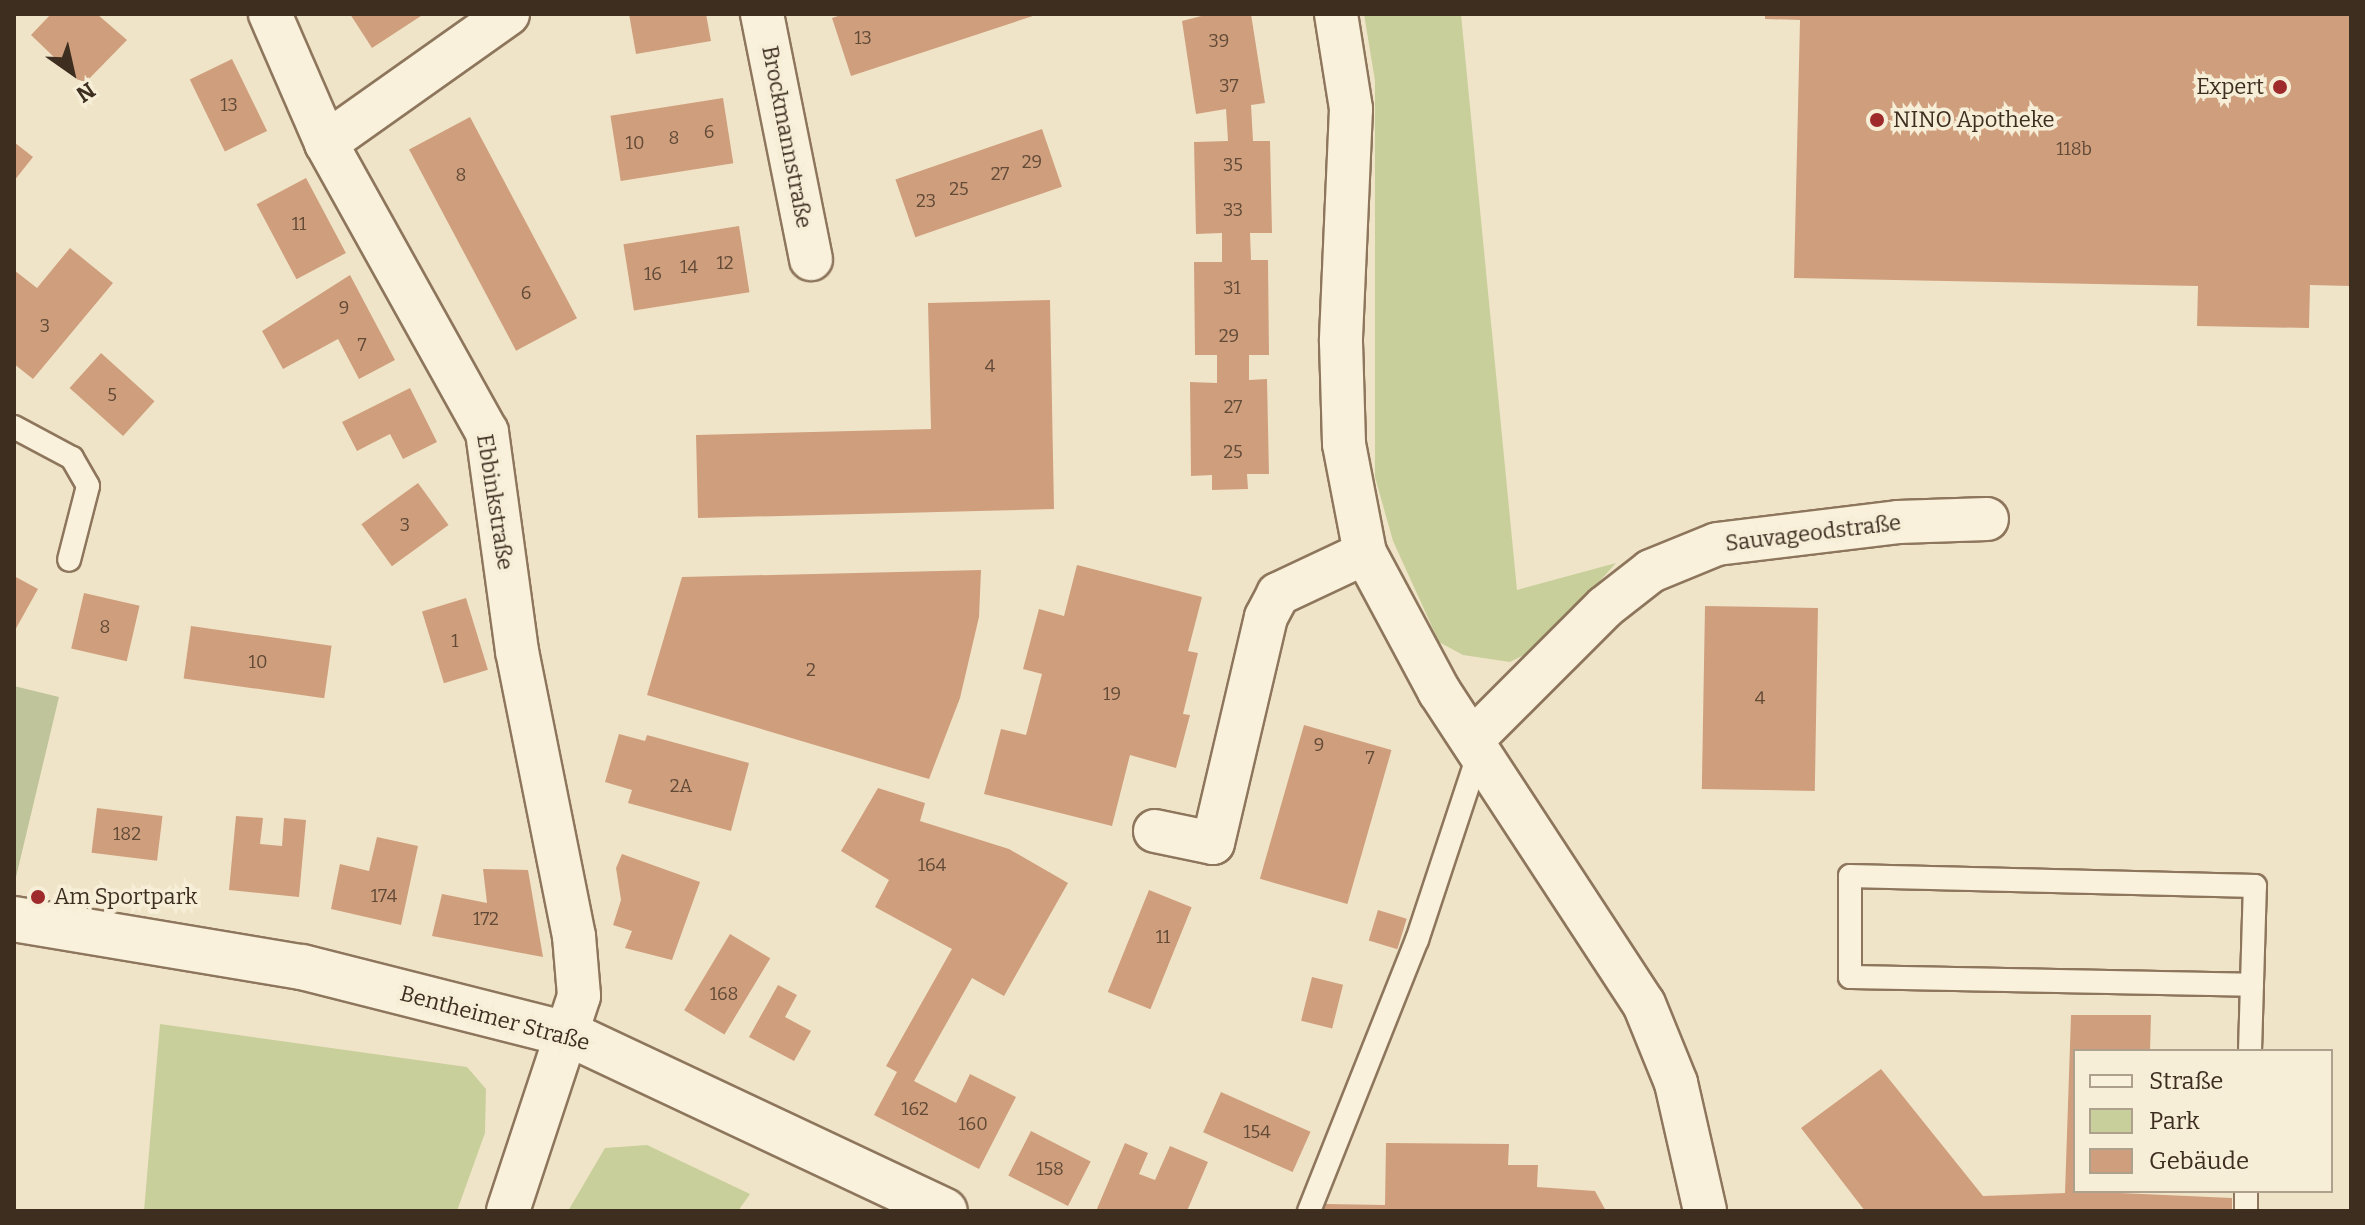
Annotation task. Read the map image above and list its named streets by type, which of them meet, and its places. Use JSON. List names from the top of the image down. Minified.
{"streets":{"street":["Brockmannstraße","Ebbinkstraße","Sauvageodstraße","Bentheimer Straße"]},"crossings":[["Ebbinkstraße","Bentheimer Straße"]],"places":["Expert","NINO Apotheke","Am Sportpark"],"house_numbers":["13","39","37","13","6","8","10","118b","29","35","27","8","25","23","33","11","12","14","16","31","6","9","3","29","7","4","5","27","25","3","8","1","10","2","19","4","9","7","2A","182","164","174","172","11","168","162","160","154","158"],"legend":["Straße","Park","Gebäude"],"north":"bottom right"}
